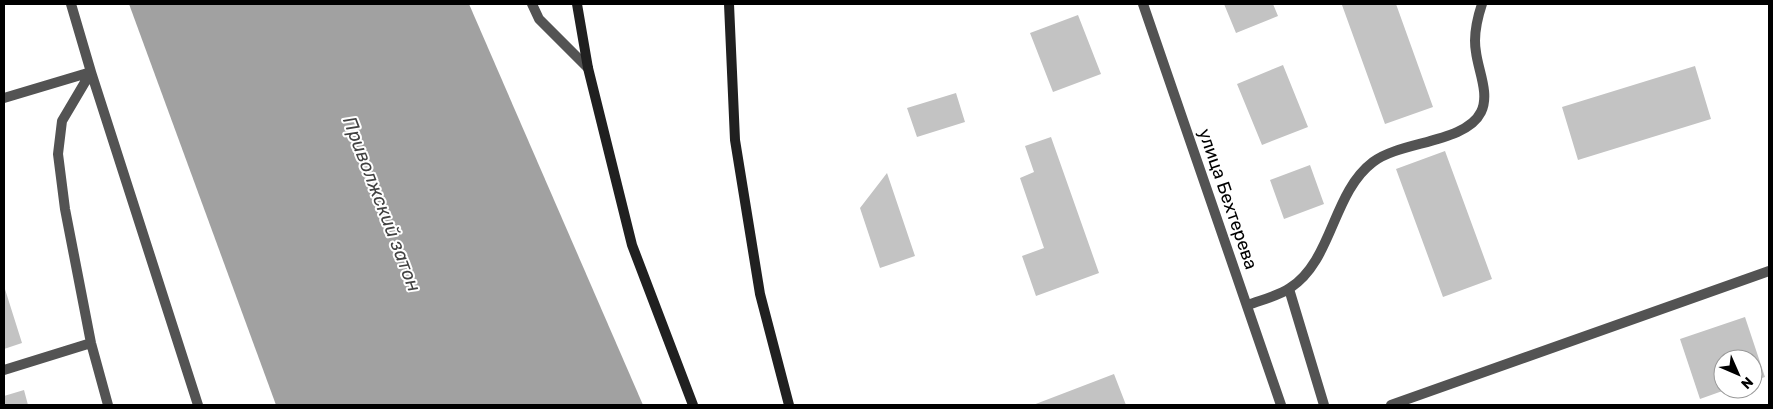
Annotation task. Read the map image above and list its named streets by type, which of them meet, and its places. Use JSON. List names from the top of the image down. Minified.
{"streets":{"street":["улица Бехтерева"]},"water":["Приволжский затон"],"north":"bottom right"}
